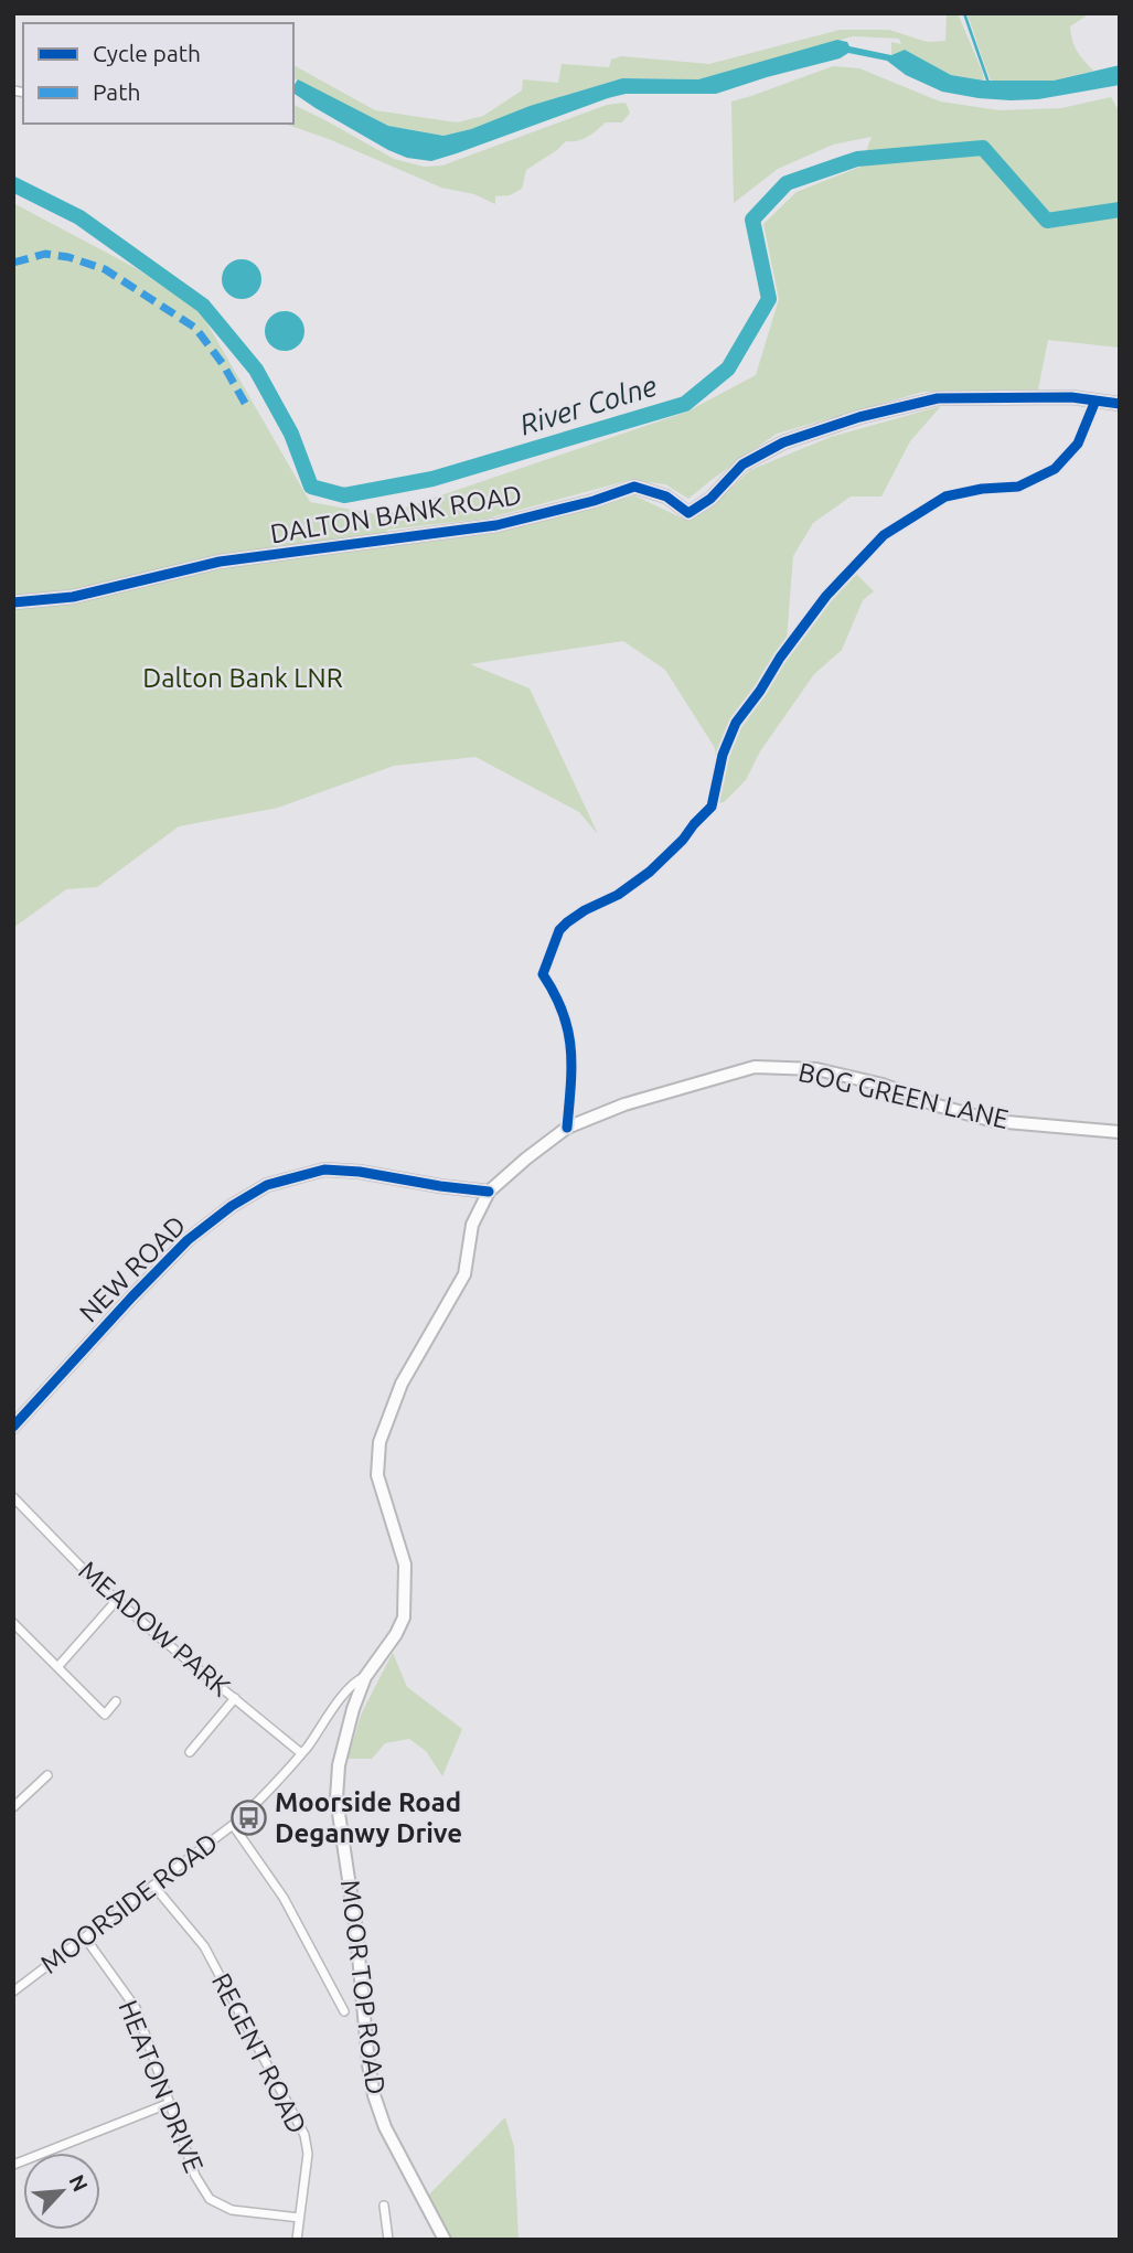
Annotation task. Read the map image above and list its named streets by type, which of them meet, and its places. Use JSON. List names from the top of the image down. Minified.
{"streets":{"main road":["DALTON BANK ROAD","BOG GREEN LANE","NEW ROAD","MOOR TOP ROAD"],"street":["MEADOW PARK","MOORSIDE ROAD","REGENT ROAD","HEATON DRIVE"]},"crossings":[["BOG GREEN LANE","NEW ROAD"],["BOG GREEN LANE","MOOR TOP ROAD"],["NEW ROAD","MOOR TOP ROAD"],["MEADOW PARK","MOORSIDE ROAD"],["MOORSIDE ROAD","MOOR TOP ROAD"],["MOORSIDE ROAD","REGENT ROAD"],["MOORSIDE ROAD","HEATON DRIVE"],["REGENT ROAD","HEATON DRIVE"]],"water":["River Colne"],"parks":["Dalton Bank LNR"],"places":{"bus stop":["Moorside Road Deganwy Drive"]},"legend":["Cycle path","Path"],"north":"top right"}
